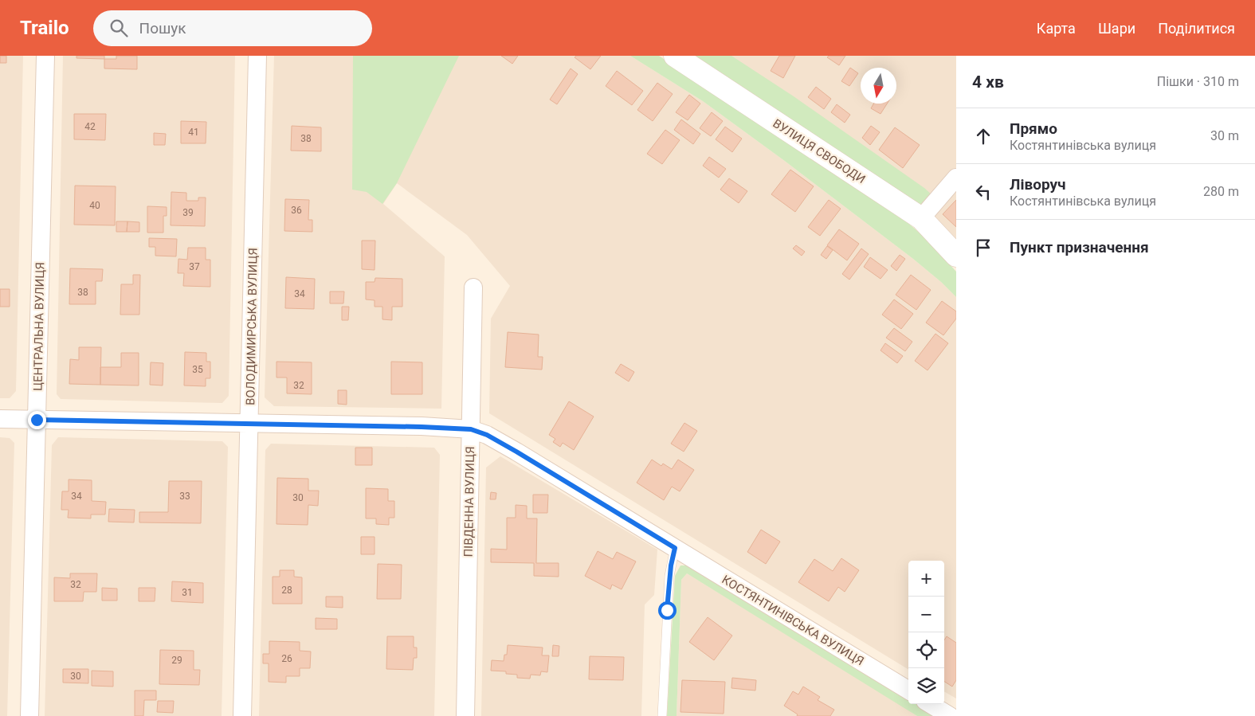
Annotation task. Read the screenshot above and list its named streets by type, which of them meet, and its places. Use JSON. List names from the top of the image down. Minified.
{"streets":{"street":["ВУЛИЦЯ СВОБОДИ","ЦЕНТРАЛЬНА ВУЛИЦЯ","ВОЛОДИМИРСЬКА ВУЛИЦЯ","ПІВДЕННА ВУЛИЦЯ","КОСТЯНТИНІВСЬКА ВУЛИЦЯ"]},"crossings":[["ЦЕНТРАЛЬНА ВУЛИЦЯ","КОСТЯНТИНІВСЬКА ВУЛИЦЯ"],["ВОЛОДИМИРСЬКА ВУЛИЦЯ","КОСТЯНТИНІВСЬКА ВУЛИЦЯ"],["ПІВДЕННА ВУЛИЦЯ","КОСТЯНТИНІВСЬКА ВУЛИЦЯ"]],"house_numbers":["42","41","38","40","36","39","37","38","34","35","32","34","33","30","32","28","31","26","29","30"],"north":"bottom","page":{"header":"Trailo","search":"Пошук","nav":["Карта","Шари","Поділитися"],"heading":["4 хв","Пішки · 310 m"],"list":[["Прямо","Костянтинівська вулиця","30 m"],["Ліворуч","Костянтинівська вулиця","280 m"],"Пункт призначення"],"map_buttons":["+","−"]}}
